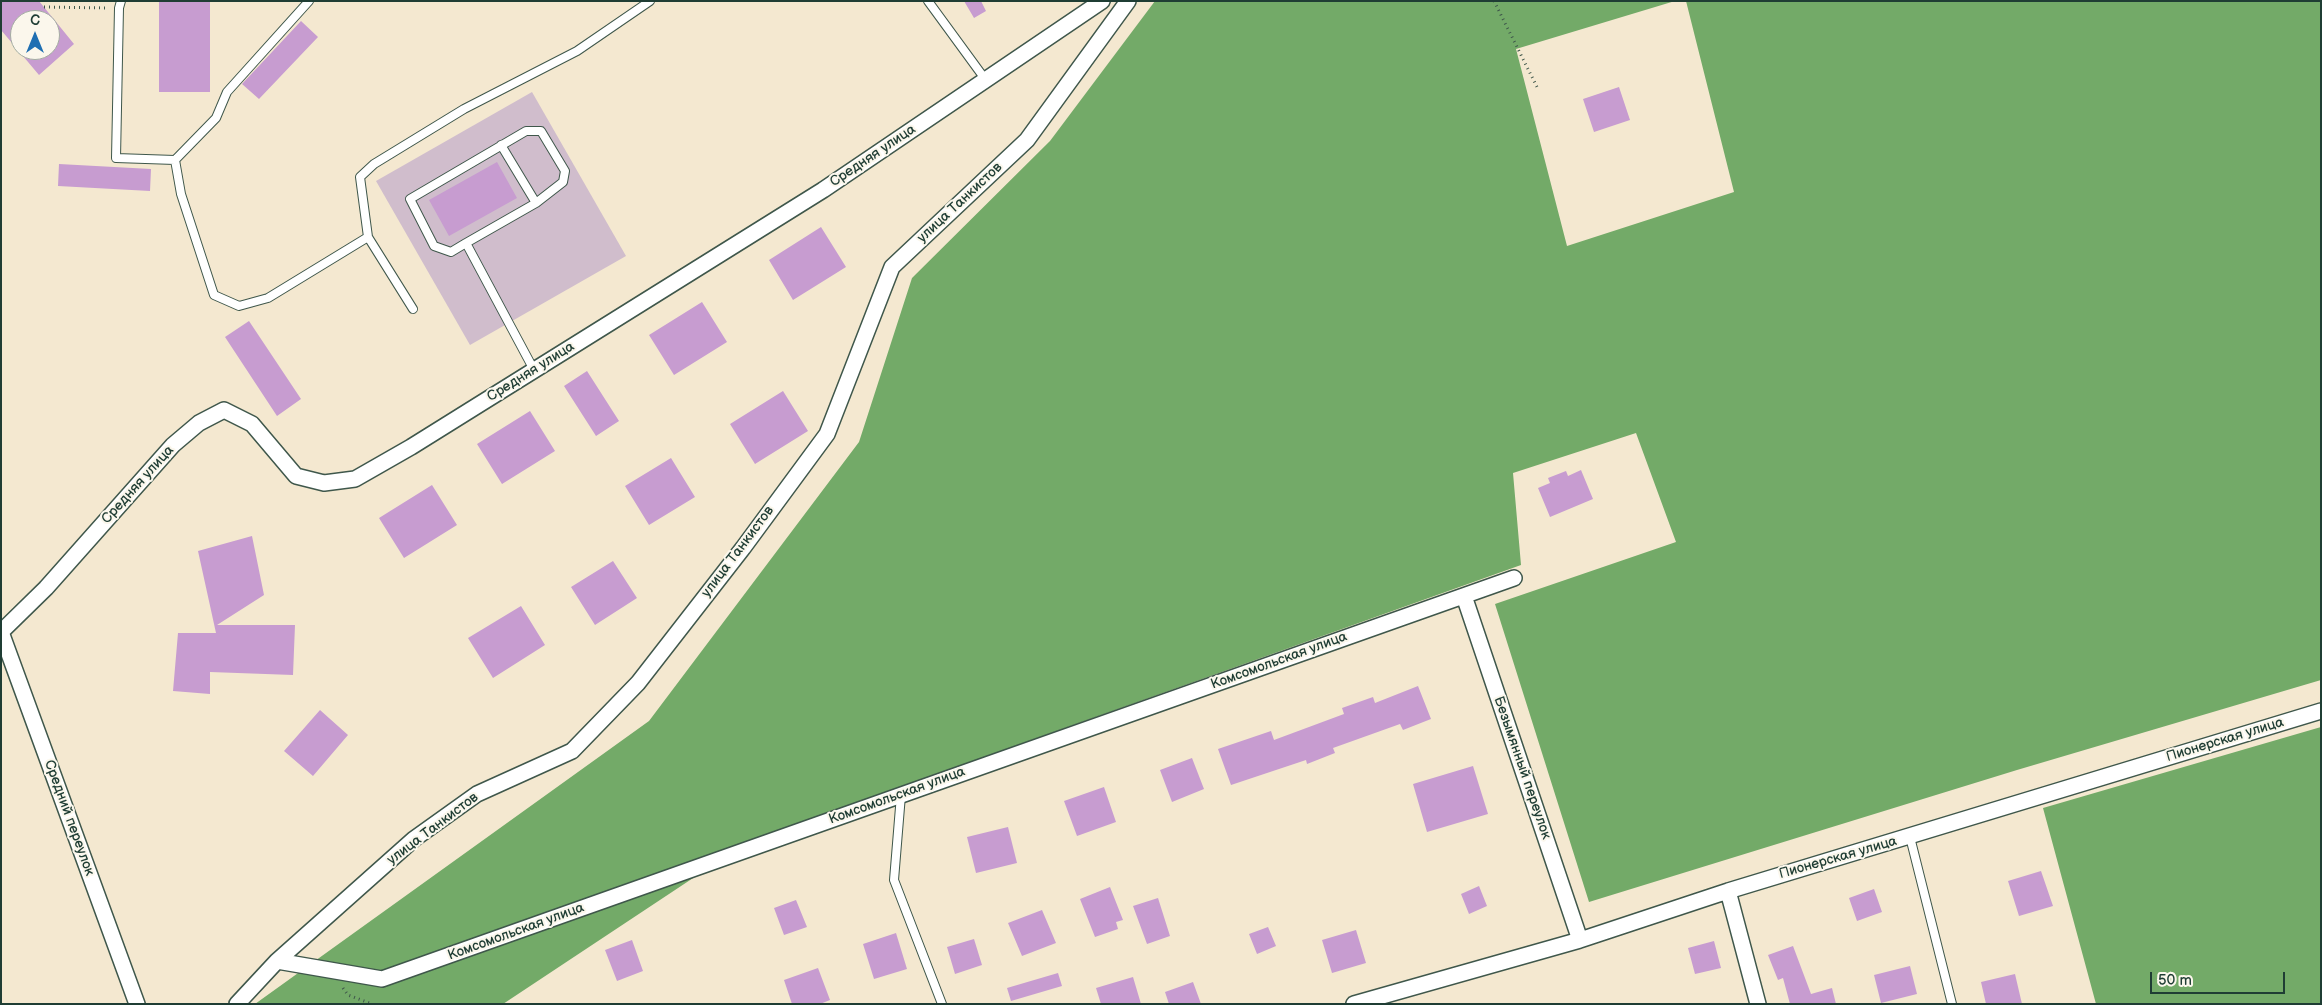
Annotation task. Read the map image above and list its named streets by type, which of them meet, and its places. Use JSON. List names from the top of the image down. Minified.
{"streets":{"street":["Средняя улица","улица Танкистов","Комсомольская улица","Пионерская улица","Безымянный переулок","Средний переулок"]},"crossings":[["Средняя улица","Средний переулок"],["улица Танкистов","Комсомольская улица"],["Комсомольская улица","Безымянный переулок"],["Пионерская улица","Безымянный переулок"]],"scale_bar":"50 m","north":"top"}
